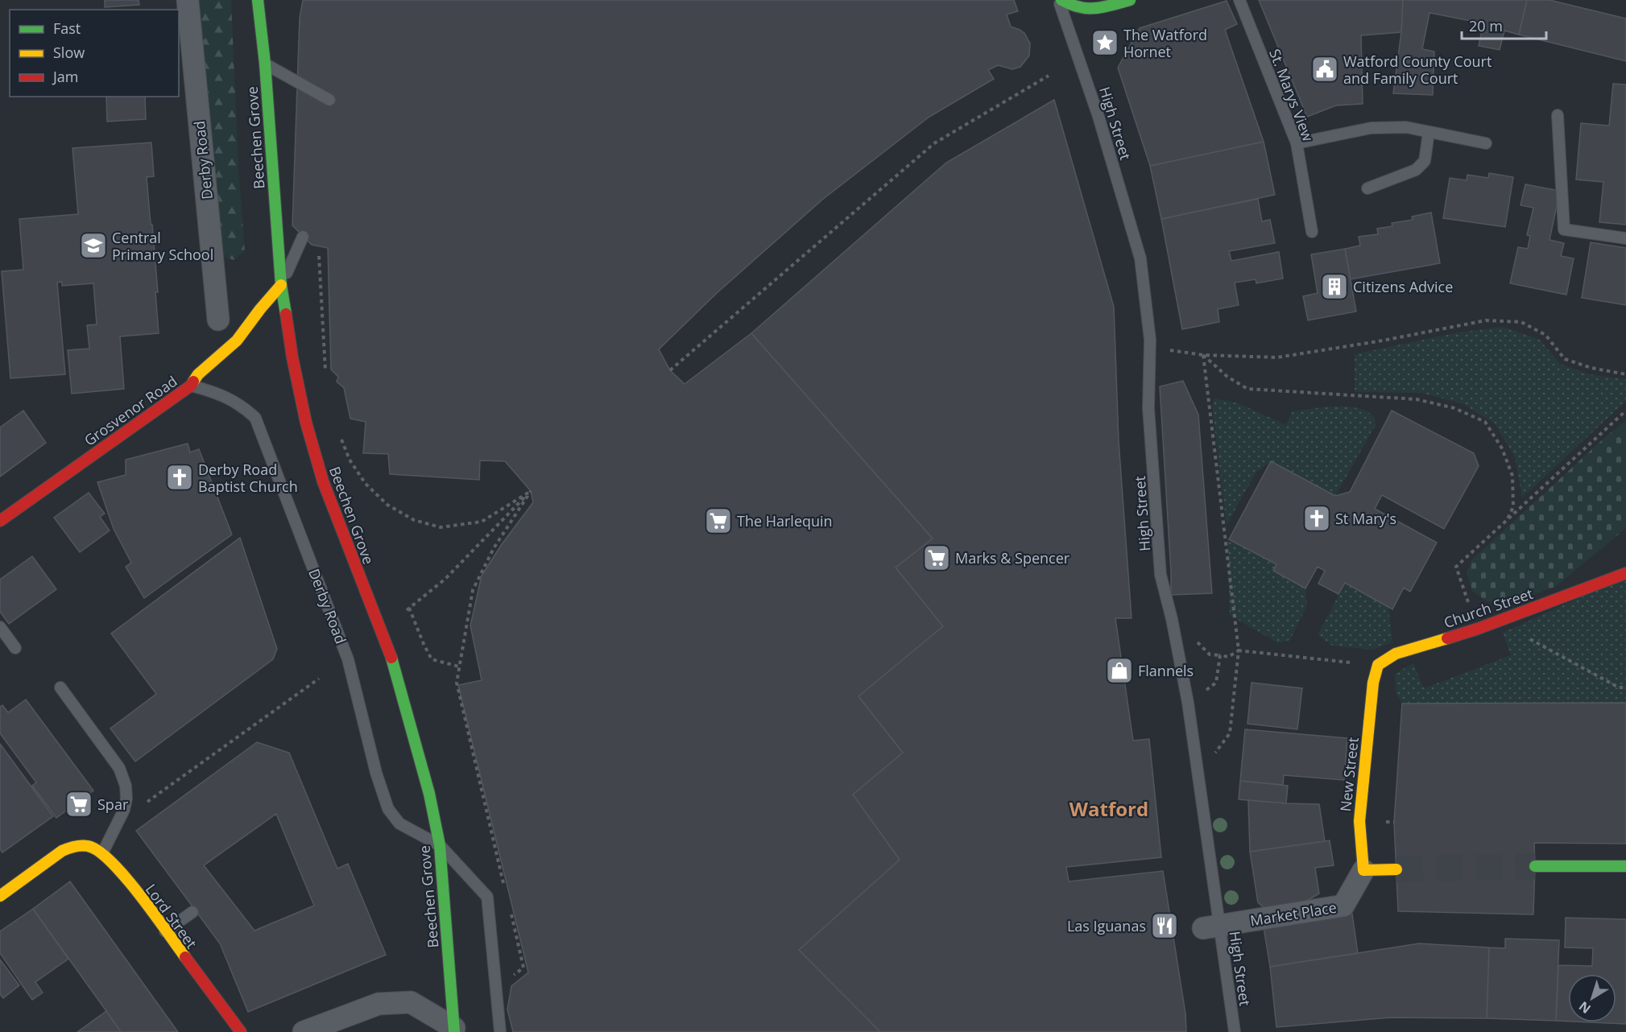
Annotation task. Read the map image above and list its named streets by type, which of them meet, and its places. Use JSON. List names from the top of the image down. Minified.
{"streets":{"street":["Beechen Grove","Derby Road","Grosvenor Road","Church Street","New Street","Market Place","Lord Street"],"lane":["St. Marys View","High Street"]},"crossings":[["High Street","Market Place"],["Beechen Grove","Derby Road"],["Beechen Grove","Grosvenor Road"],["Derby Road","Grosvenor Road"],["Church Street","New Street"],["New Street","Market Place"]],"districts":["Watford"],"places":{"place":["The Watford Hornet"],"public building":["Watford County Court and Family Court"],"school or university":["Central Primary School"],"building":["Citizens Advice"],"church":["Derby Road Baptist Church","St Mary's"],"supermarket":["The Harlequin","Marks & Spencer","Spar"],"shop":["Flannels"],"restaurant":["Las Iguanas"]},"legend":["Fast","Slow","Jam"],"scale_bar":"20 m","north":"bottom left"}
